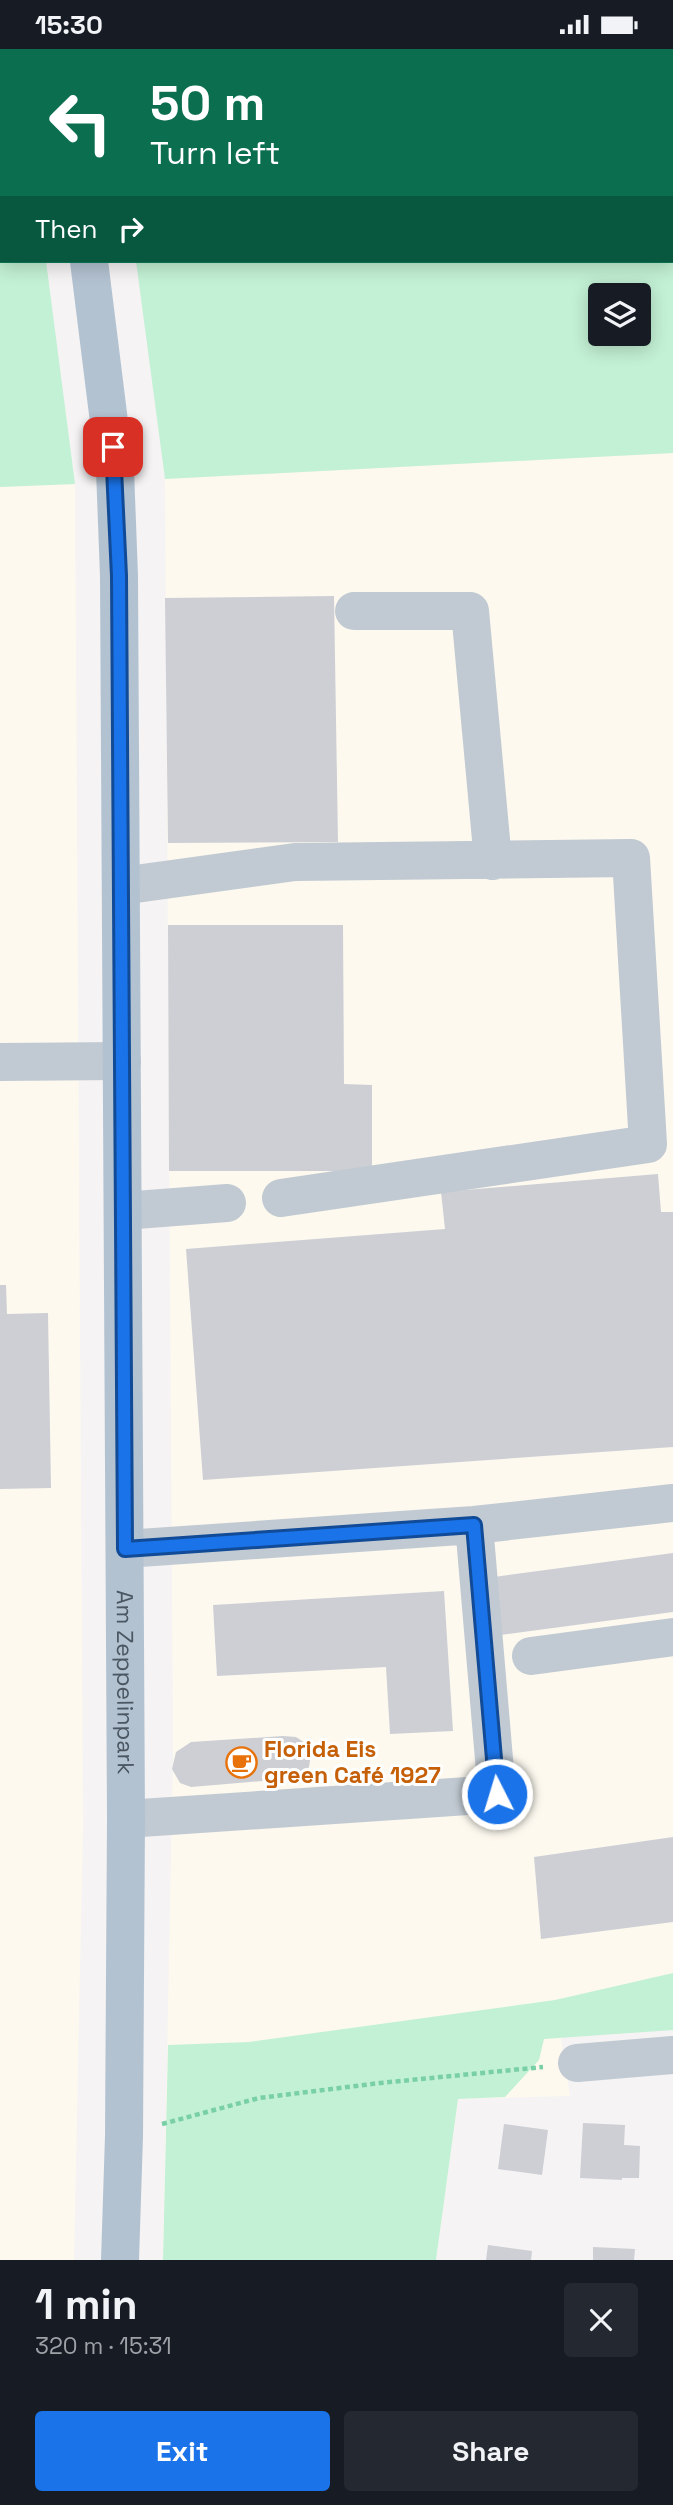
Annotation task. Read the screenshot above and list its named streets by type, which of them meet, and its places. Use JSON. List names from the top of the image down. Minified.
{"streets":{"main road":["Am Zeppelinpark"]},"places":{"cafe":["Florida Eis green Café 1927"]},"page":{"status":"15:30","turn":["50 m","Turn left"],"then":"Then","heading":["1 min","320 m · 15:31"],"buttons":["Exit","Share"]}}
